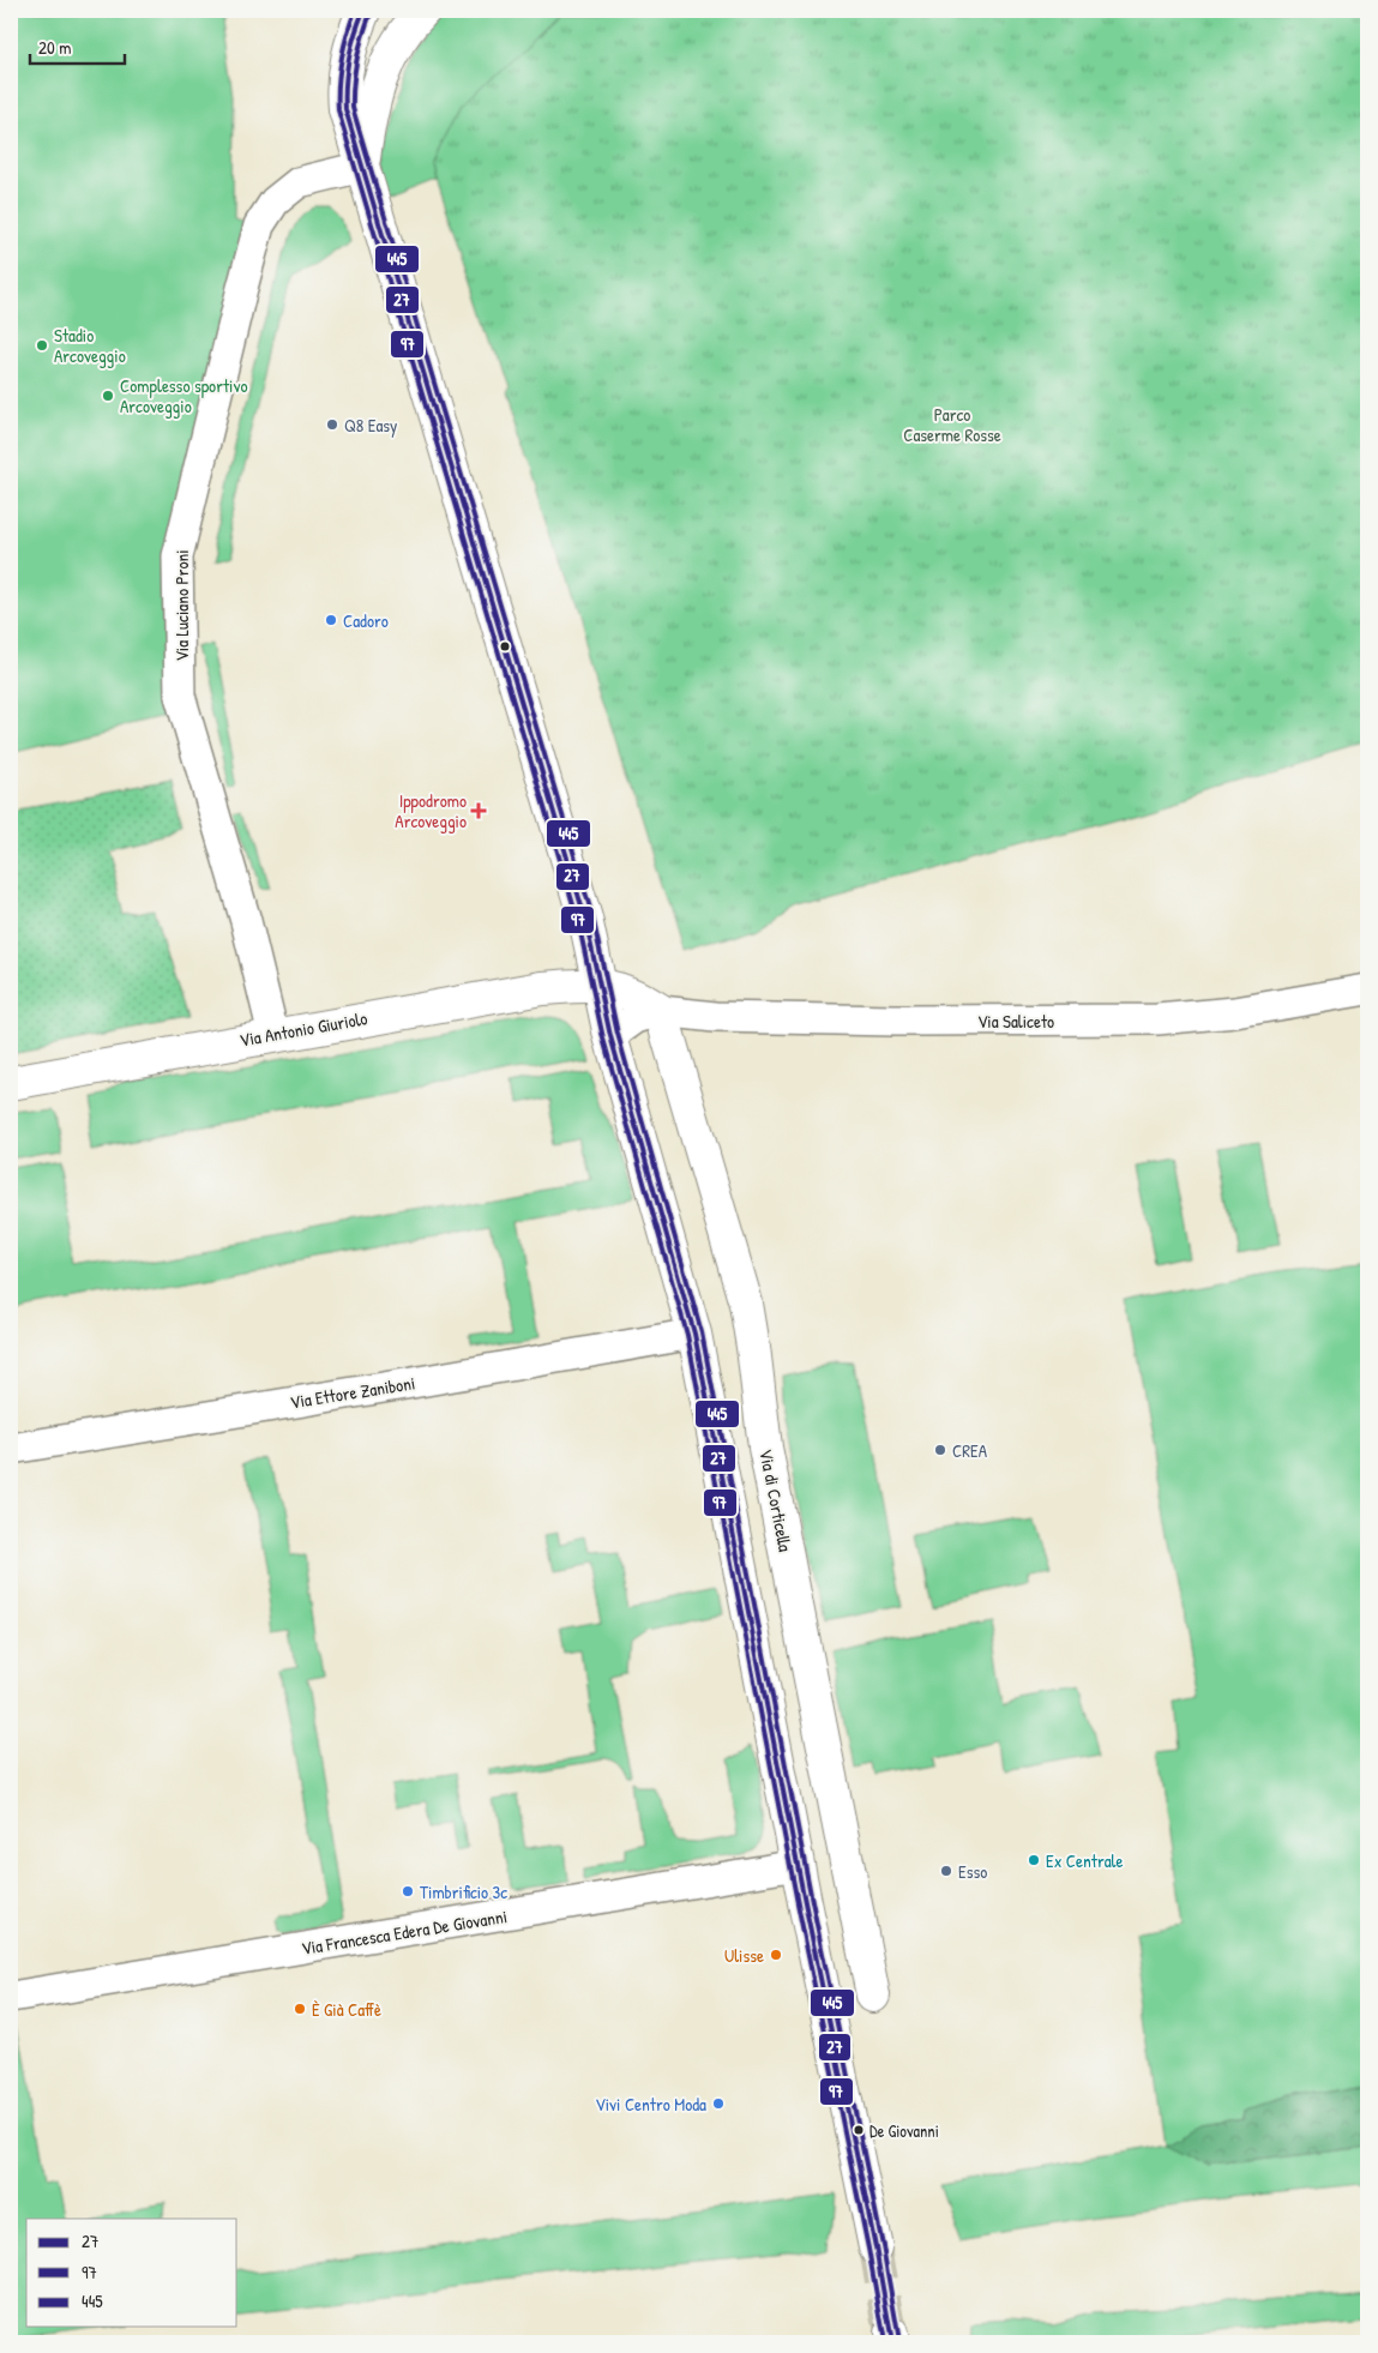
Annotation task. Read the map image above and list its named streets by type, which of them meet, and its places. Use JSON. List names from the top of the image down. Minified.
{"streets":{"main road":["Via Antonio Giuriolo","Via di Corticella"],"street":["Via Luciano Proni","Via Saliceto","Via Ettore Zaniboni","Via Francesca Edera De Giovanni"]},"crossings":[["Via Luciano Proni","Via Antonio Giuriolo"],["Via Saliceto","Via Antonio Giuriolo"],["Via Saliceto","Via di Corticella"],["Via Antonio Giuriolo","Via di Corticella"]],"parks":["Parco Caserme Rosse"],"places":{"other":["Stadio Arcoveggio","Complesso sportivo Arcoveggio","Q8 Easy","Cadoro","CREA","Ex Centrale","Esso","Timbrificio 3c","Ulisse","È Già Caffè","Vivi Centro Moda","De Giovanni"],"health":["Ippodromo Arcoveggio"]},"lines":["transit line 27","transit line 97","transit line 445"],"legend":["27","97","445"],"scale_bar":"20 m"}
